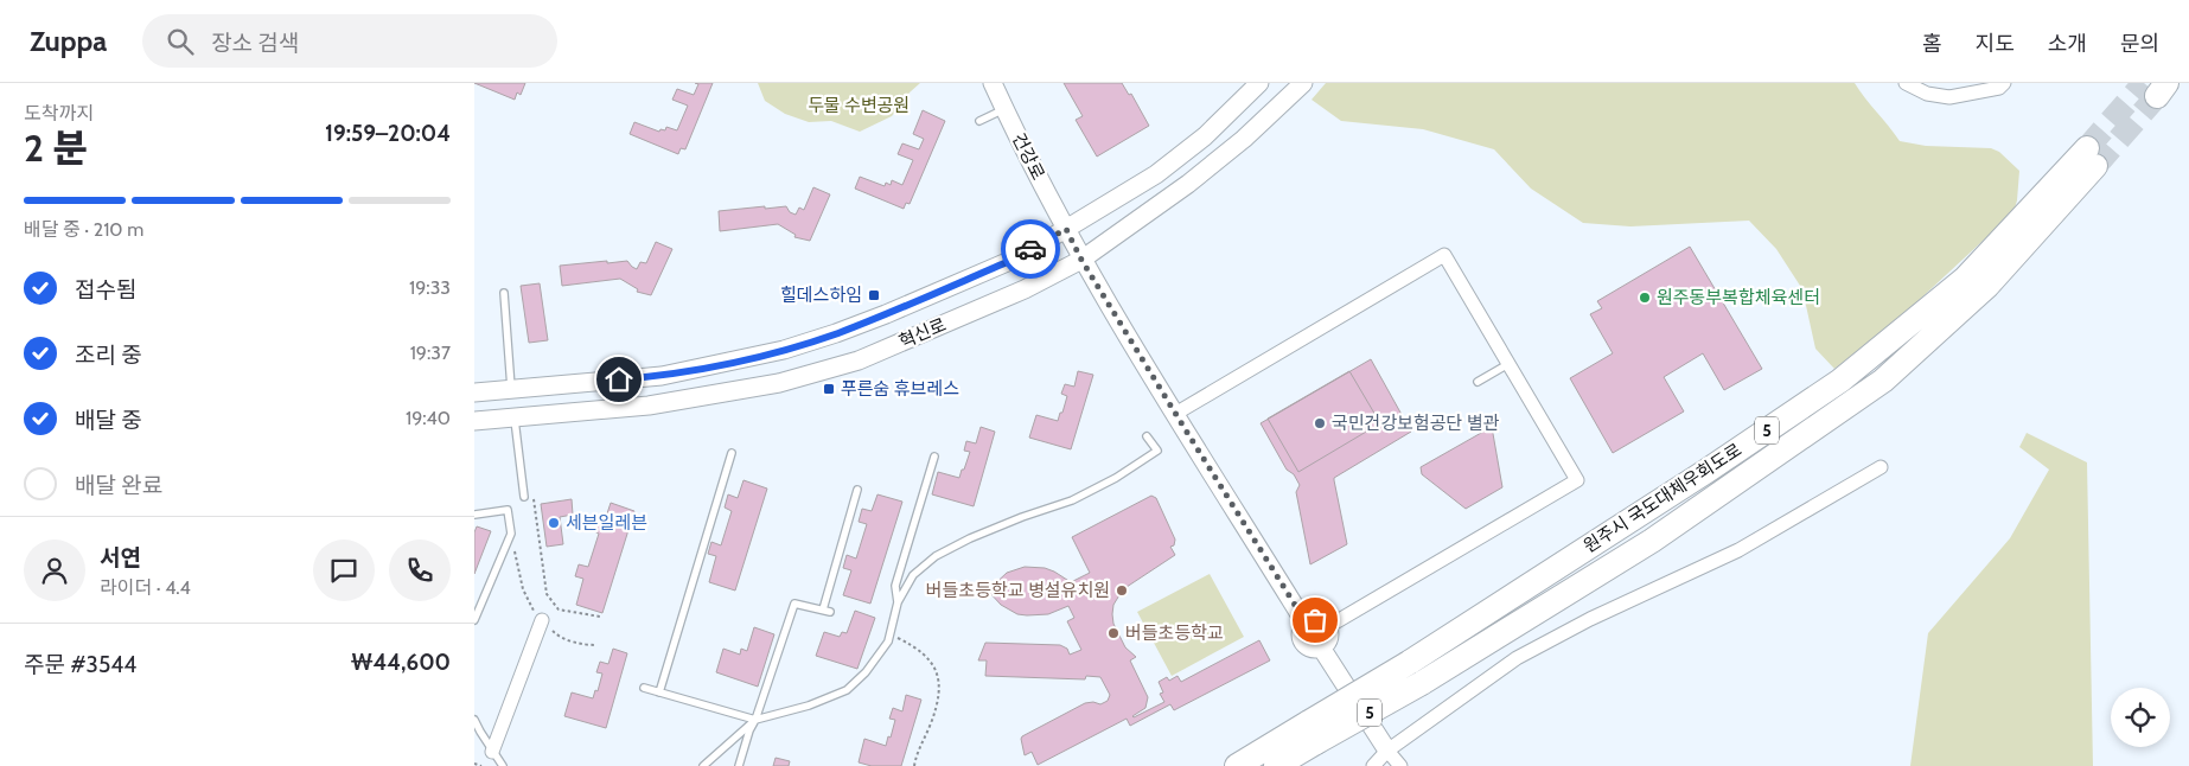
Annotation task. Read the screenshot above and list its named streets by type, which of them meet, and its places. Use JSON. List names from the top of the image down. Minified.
{"streets":{"highway":["5","원주시 국도대체우회도로"],"street":["건강로","혁신로"]},"crossings":[["건강로","혁신로"],["5","원주시 국도대체우회도로"]],"parks":["두물 수변공원"],"places":{"transit":["힐데스하임","푸른숨 휴브레스"],"other":["원주동부복합체육센터","국민건강보험공단 별관","세븐일레븐","버들초등학교 병설유치원","버들초등학교"]},"page":{"header":"Zuppa","search":"장소 검색","nav":["홈","지도","소개","문의"],"heading":["2 분","도착까지","19:59–20:04"],"panel":["서연","라이더 · 4.4","주문 #3544","₩44,600"],"bar":"배달 중 · 210 m","list":[["접수됨","19:33"],["조리 중","19:37"],["배달 중","19:40"],"배달 완료"]}}
